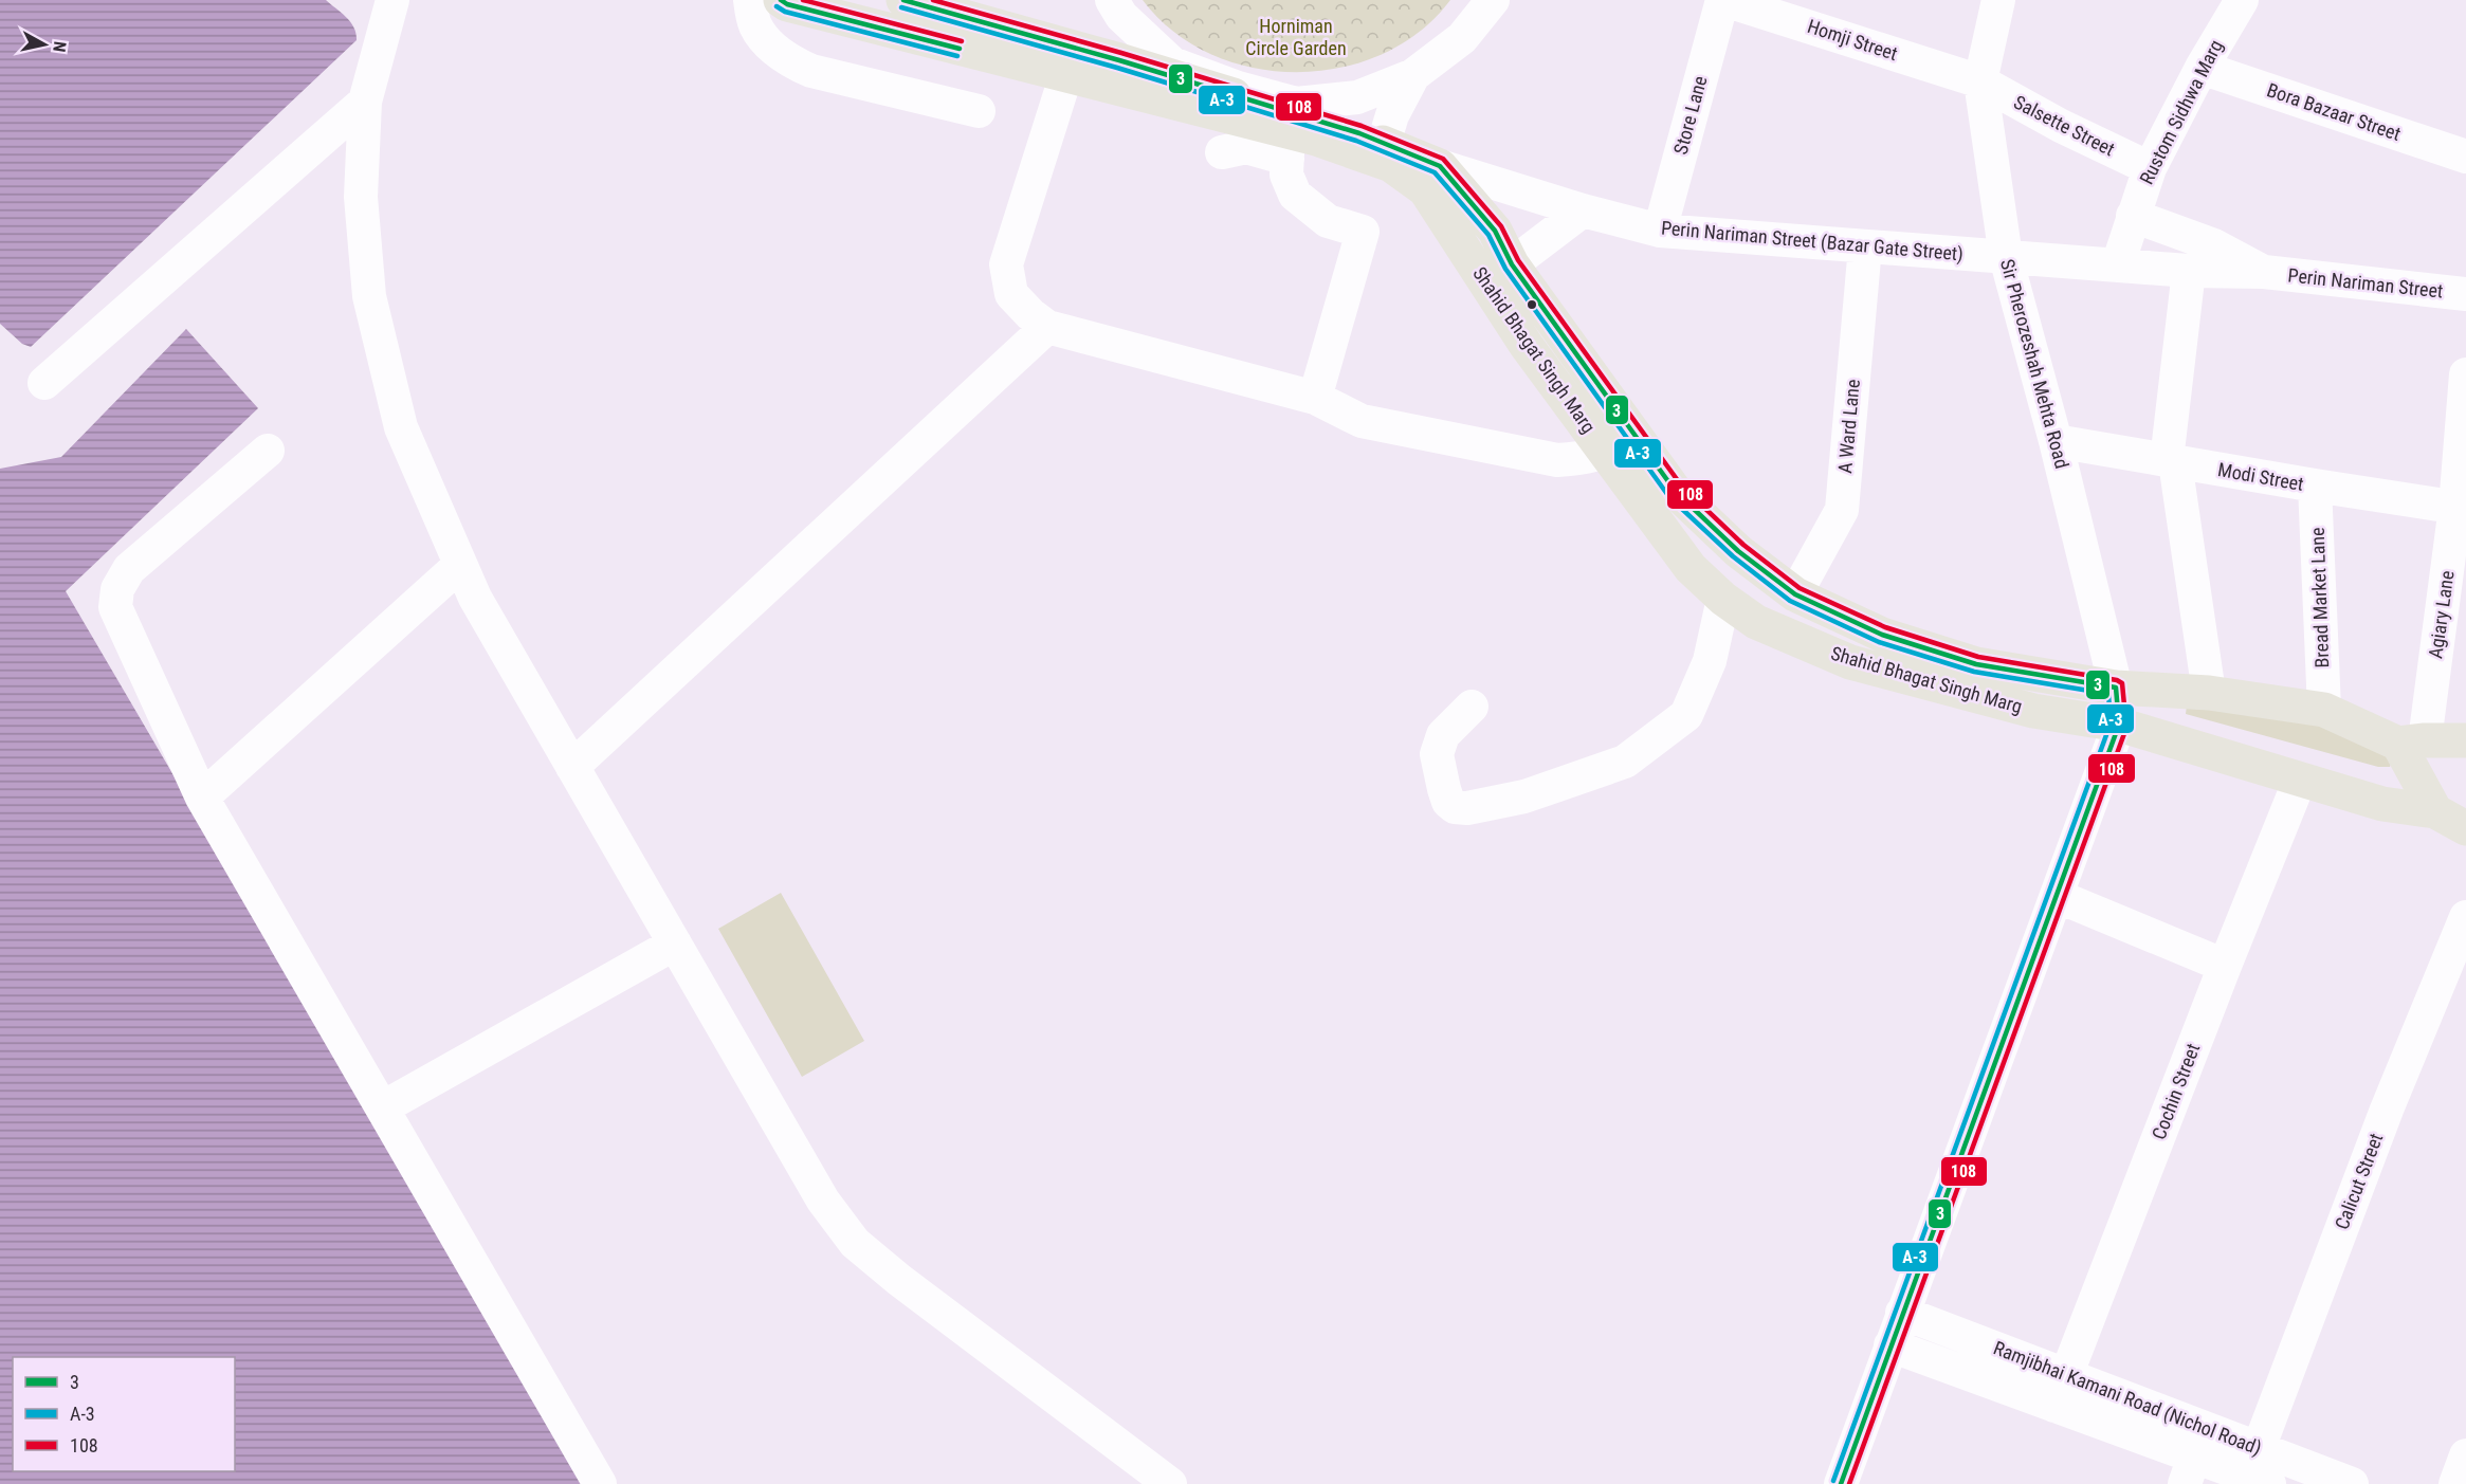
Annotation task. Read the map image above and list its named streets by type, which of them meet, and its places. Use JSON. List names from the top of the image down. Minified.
{"streets":{"main road":["Shahid Bhagat Singh Marg"],"street":["Homji Street","Rustom Sidhwa Marg","Bora Bazaar Street","Store Lane","Salsette Street","Perin Nariman Street (Bazar Gate Street)","Perin Nariman Street","Sir Pherozeshah Mehta Road","A Ward Lane","Modi Street","Bread Market Lane","Agiary Lane","Cochin Street","Calicut Street","Ramjibhai Kamani Road (Nichol Road)"]},"crossings":[["Homji Street","Store Lane"],["Homji Street","Salsette Street"],["Homji Street","Sir Pherozeshah Mehta Road"],["Rustom Sidhwa Marg","Bora Bazaar Street"],["Rustom Sidhwa Marg","Salsette Street"],["Rustom Sidhwa Marg","Perin Nariman Street (Bazar Gate Street)"],["Rustom Sidhwa Marg","Perin Nariman Street"],["Store Lane","Perin Nariman Street (Bazar Gate Street)"],["Salsette Street","Sir Pherozeshah Mehta Road"],["Perin Nariman Street (Bazar Gate Street)","Perin Nariman Street"],["Perin Nariman Street (Bazar Gate Street)","Shahid Bhagat Singh Marg"],["Perin Nariman Street (Bazar Gate Street)","Sir Pherozeshah Mehta Road"],["Perin Nariman Street (Bazar Gate Street)","A Ward Lane"],["Shahid Bhagat Singh Marg","Sir Pherozeshah Mehta Road"],["Shahid Bhagat Singh Marg","A Ward Lane"],["Shahid Bhagat Singh Marg","Bread Market Lane"],["Shahid Bhagat Singh Marg","Agiary Lane"],["Shahid Bhagat Singh Marg","Cochin Street"],["Sir Pherozeshah Mehta Road","Modi Street"],["Modi Street","Bread Market Lane"],["Modi Street","Agiary Lane"],["Cochin Street","Ramjibhai Kamani Road (Nichol Road)"],["Calicut Street","Ramjibhai Kamani Road (Nichol Road)"]],"parks":["Horniman Circle Garden"],"lines":["transit line 3","transit line 108","transit line A-3"],"legend":["3","A-3","108"],"north":"right"}
